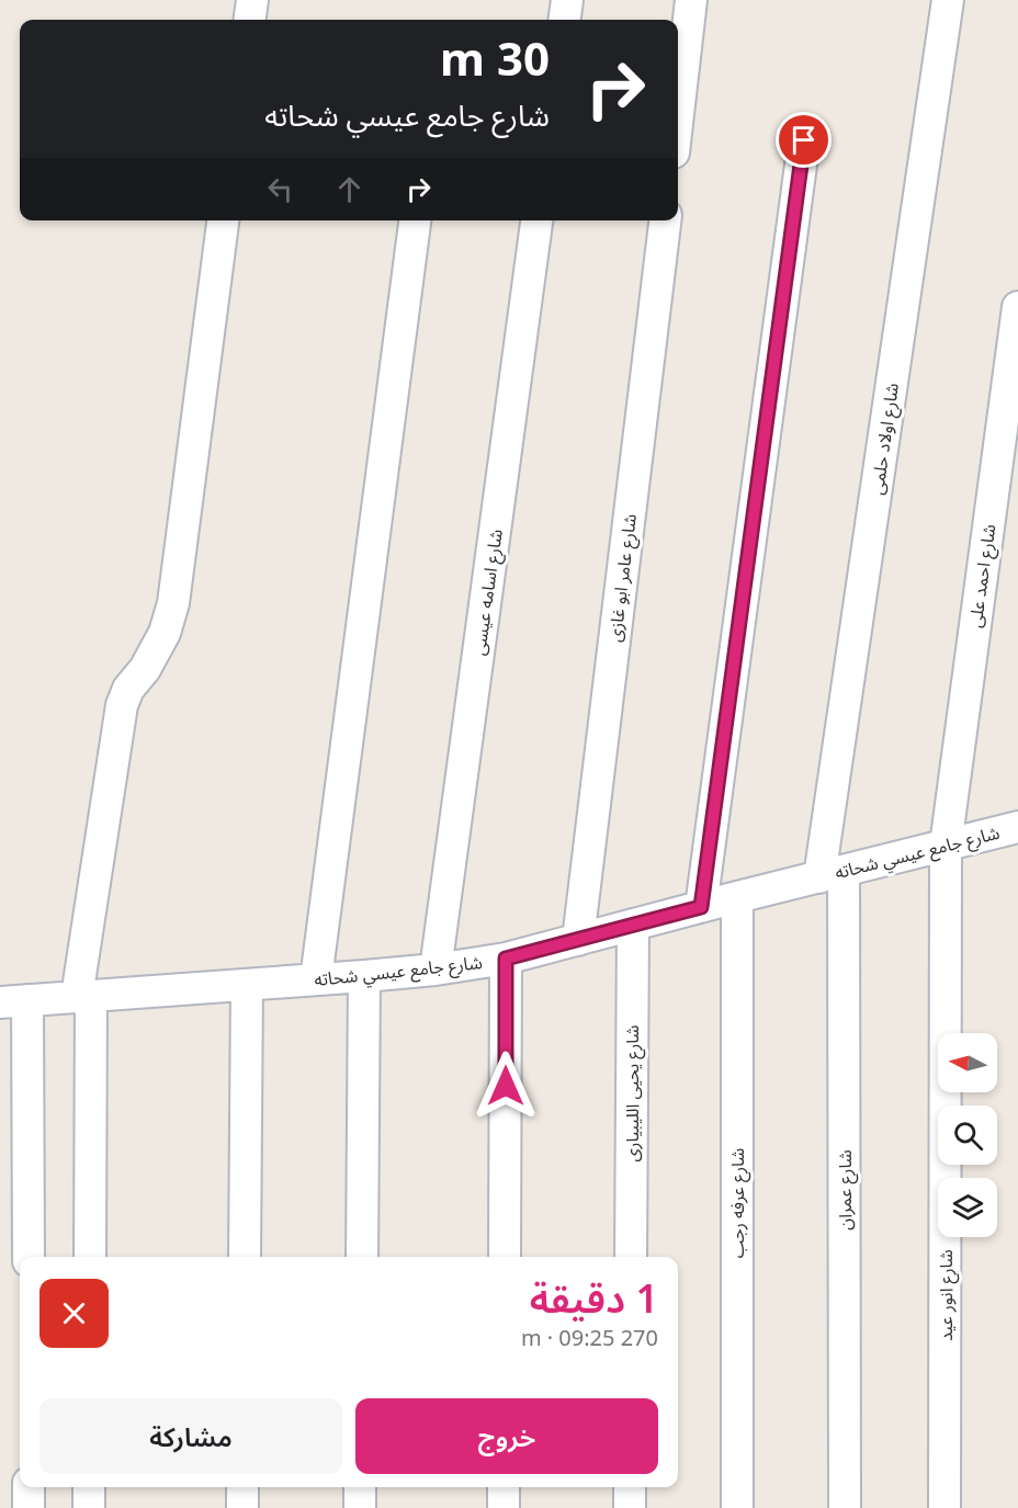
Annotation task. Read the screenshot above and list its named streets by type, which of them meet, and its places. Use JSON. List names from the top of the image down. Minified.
{"streets":{"street":["شارع اولاد حلمى","شارع احمد على","شارع عامر ابو غازى","شارع اسامه عيسى","شارع جامع عيسي شحاته","شارع يحيى الليبيارى","شارع عمران","شارع عرفه رجب","شارع انور عيد"]},"crossings":[["شارع اولاد حلمى","شارع جامع عيسي شحاته"],["شارع اولاد حلمى","شارع عمران"],["شارع احمد على","شارع جامع عيسي شحاته"],["شارع احمد على","شارع انور عيد"],["شارع عامر ابو غازى","شارع جامع عيسي شحاته"],["شارع اسامه عيسى","شارع جامع عيسي شحاته"],["شارع جامع عيسي شحاته","شارع يحيى الليبيارى"],["شارع جامع عيسي شحاته","شارع عمران"],["شارع جامع عيسي شحاته","شارع عرفه رجب"],["شارع جامع عيسي شحاته","شارع انور عيد"]],"north":"left","page":{"turn":["30 m","شارع جامع عيسي شحاته"],"heading":["1 دقيقة","270 m · 09:25"],"buttons":["خروج","مشاركة"]}}
